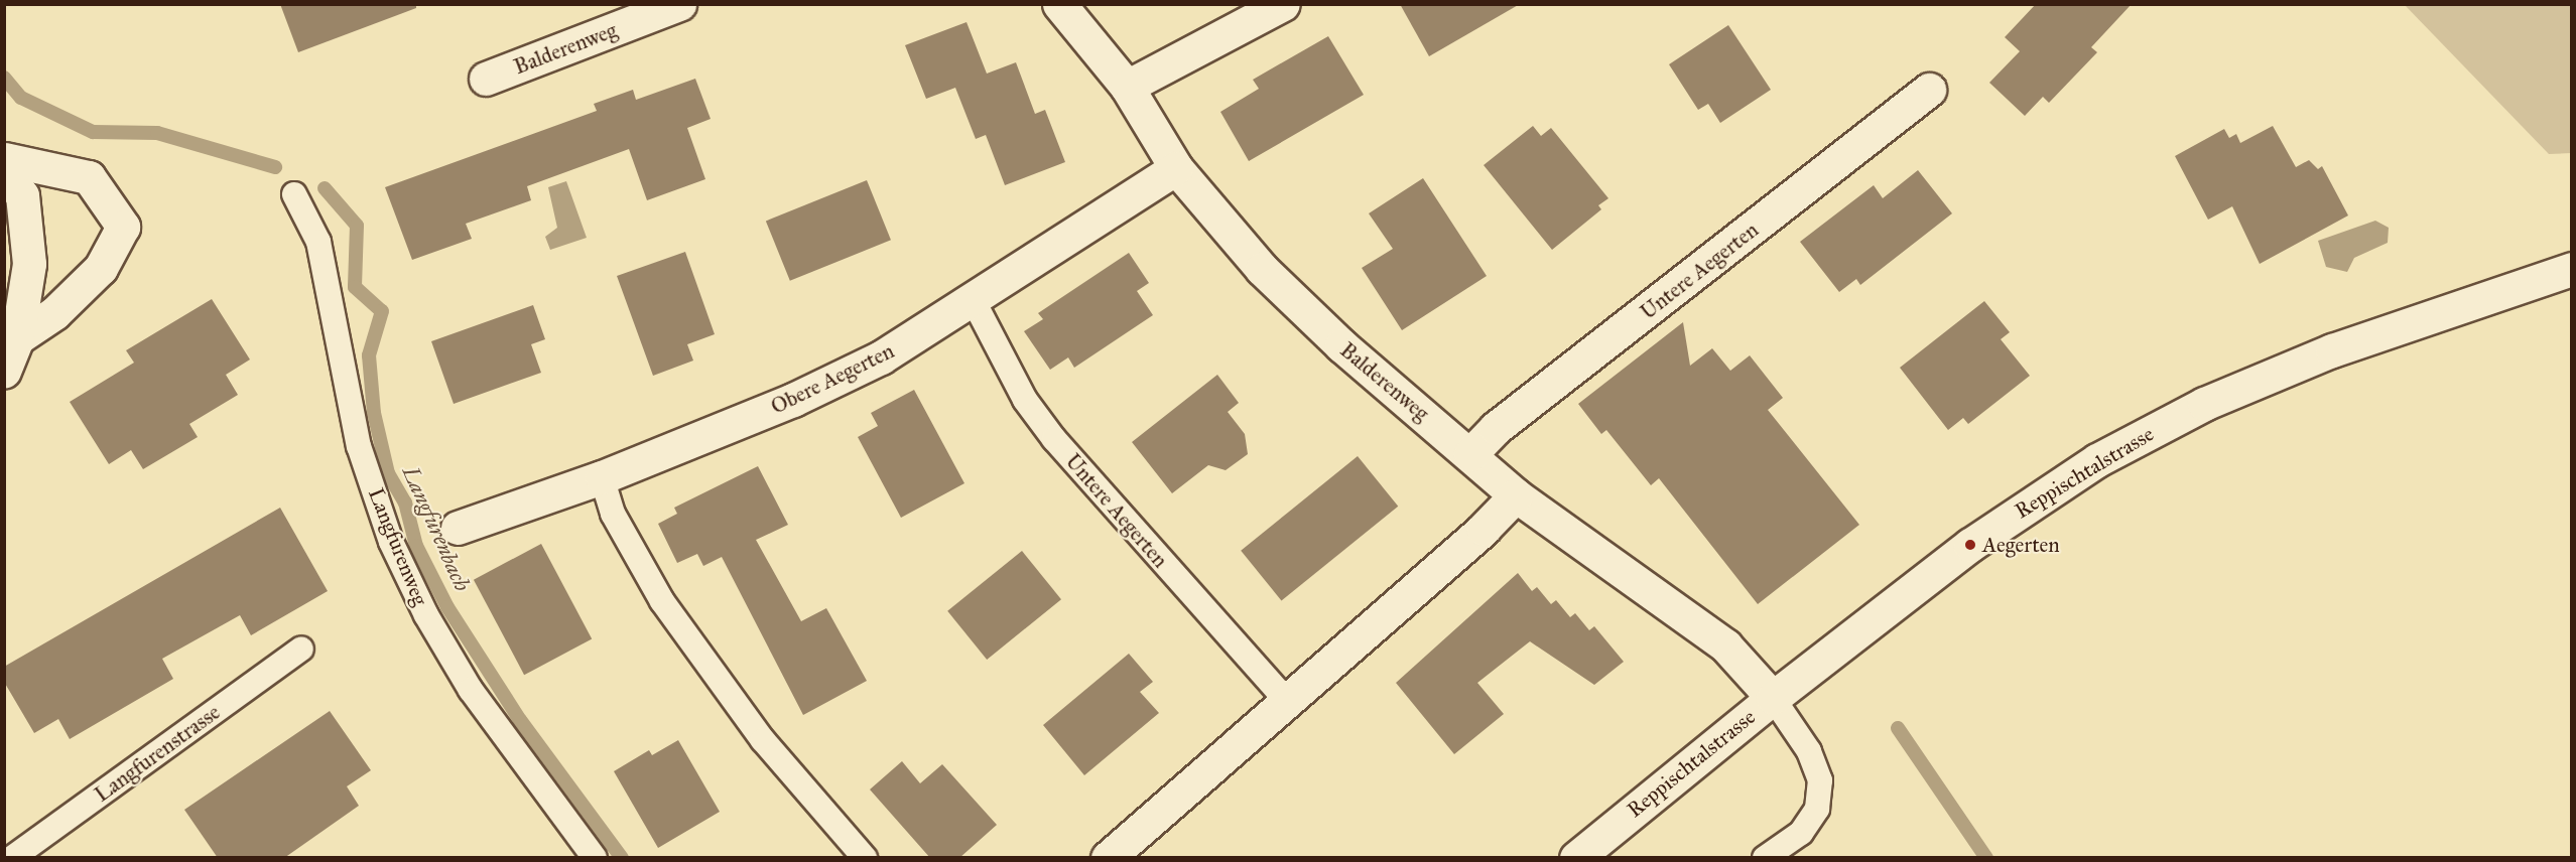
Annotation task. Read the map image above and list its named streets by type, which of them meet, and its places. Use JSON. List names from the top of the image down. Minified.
{"streets":{"street":["Balderenweg","Untere Aegerten","Obere Aegerten","Reppischtalstrasse"],"lane":["Langfurenweg","Langfurenstrasse"]},"crossings":[["Balderenweg","Untere Aegerten"],["Balderenweg","Obere Aegerten"],["Balderenweg","Reppischtalstrasse"],["Untere Aegerten","Obere Aegerten"]],"water":["Langfurenbach"],"places":["Aegerten"]}
